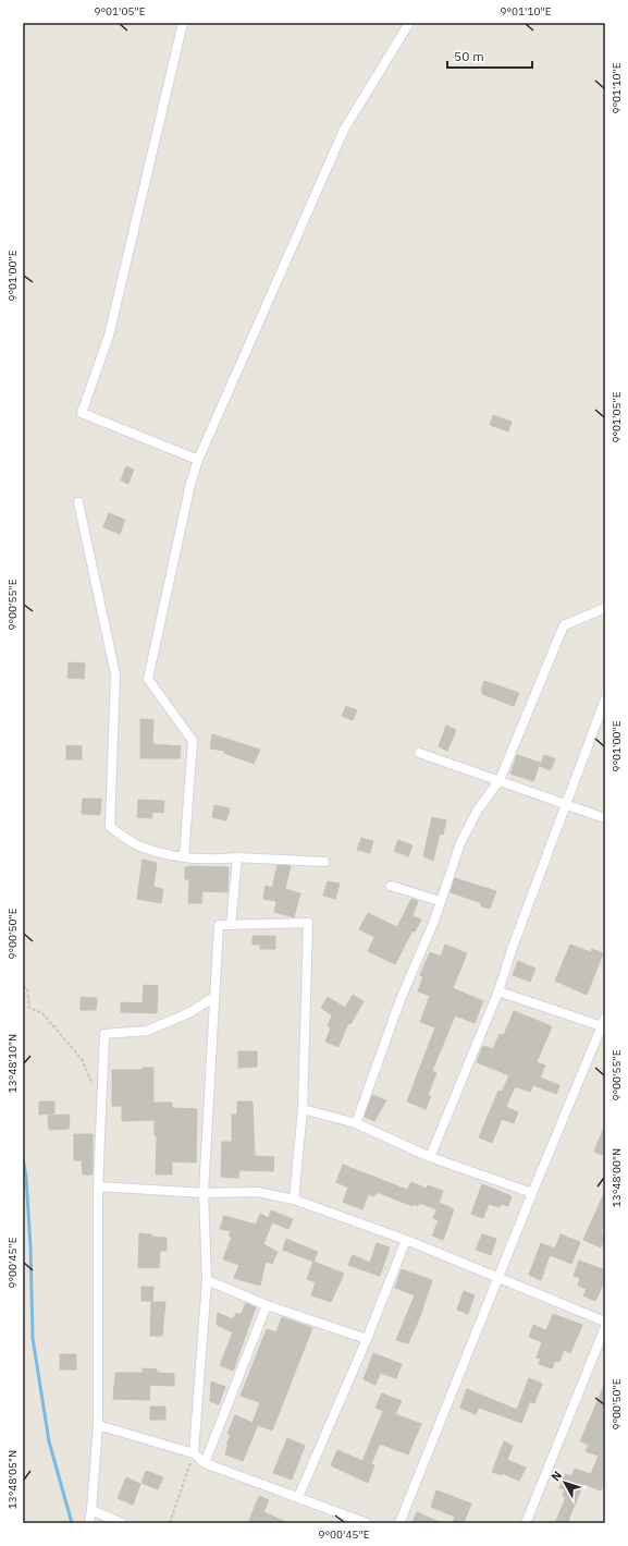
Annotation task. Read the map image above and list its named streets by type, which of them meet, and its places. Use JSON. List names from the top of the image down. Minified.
{"scale_bar":"50 m","north":"top left","coordinates":["9°01'05\"E","9°01'10\"E","9°01'00\"E","9°00'55\"E","9°00'50\"E","13°48'10\"N","13°48'00\"N","9°00'45\"E","13°48'05\"N"]}
